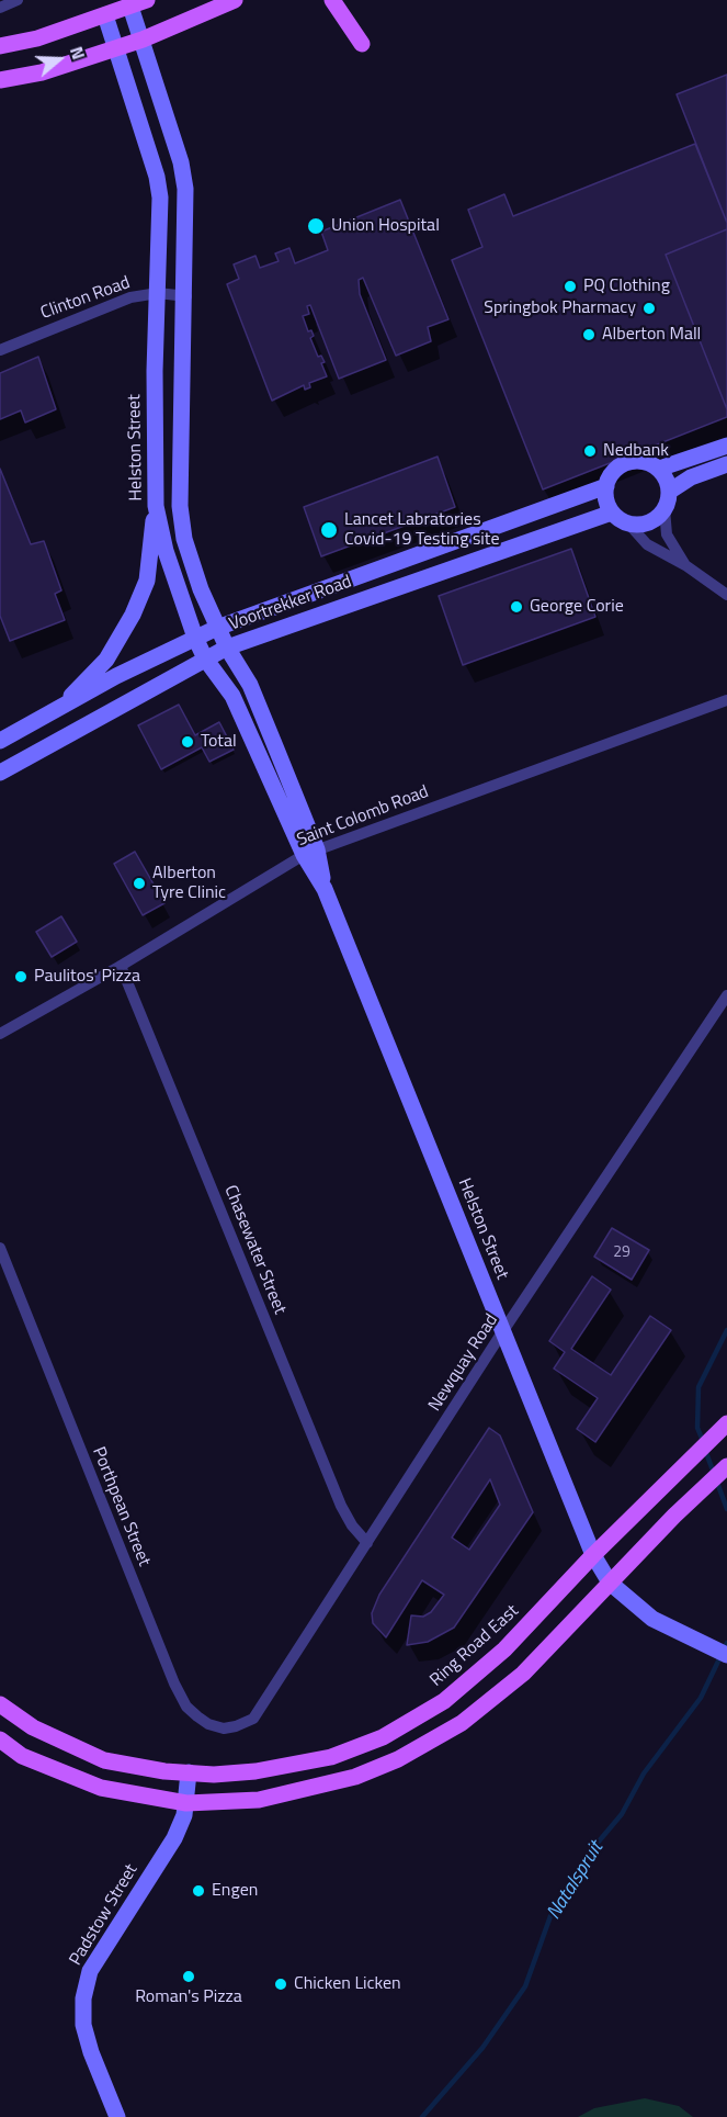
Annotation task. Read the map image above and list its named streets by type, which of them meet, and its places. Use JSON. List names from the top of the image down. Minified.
{"streets":{"main road":["Ring Road East"],"street":["Clinton Road","Helston Street","Voortrekker Road","Saint Colomb Road","Chasewater Street","Newquay Road","Porthpean Street","Padstow Street"]},"crossings":[["Clinton Road","Helston Street"],["Helston Street","Voortrekker Road"],["Helston Street","Saint Colomb Road"],["Helston Street","Newquay Road"],["Helston Street","Ring Road East"],["Saint Colomb Road","Chasewater Street"],["Chasewater Street","Newquay Road"],["Newquay Road","Porthpean Street"],["Ring Road East","Padstow Street"]],"water":["Natalspruit"],"places":["Union Hospital","PQ Clothing","Springbok Pharmacy","Alberton Mall","Nedbank","Lancet Labratories Covid-19 Testing site","George Corie","Total","Alberton Tyre Clinic","Paulitos' Pizza","Engen","Roman's Pizza","Chicken Licken"],"house_numbers":["29"],"north":"right"}
